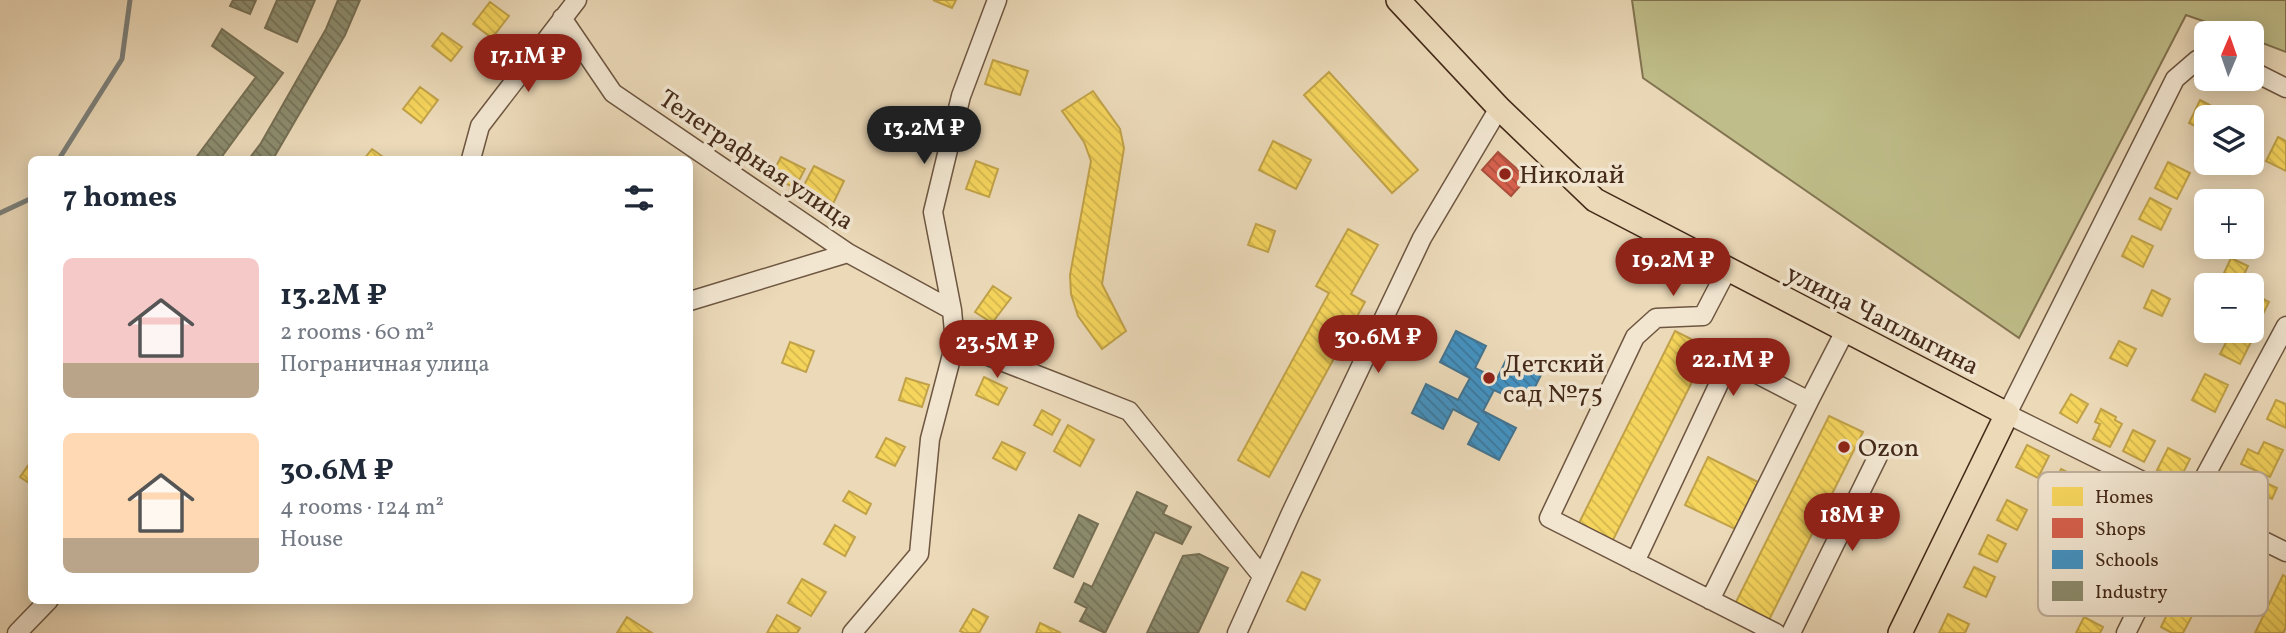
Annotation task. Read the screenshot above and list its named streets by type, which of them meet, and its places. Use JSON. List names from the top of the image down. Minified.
{"streets":{"main road":["улица Чаплыгина"],"street":["Телеграфная улица"]},"places":["Николай","Детский сад №75","Ozon"],"legend":["Homes","Shops","Schools","Industry"],"north":"top","page":{"map_buttons":["+","−"],"price":["17.1M ₽","13.2M ₽","19.2M ₽","30.6M ₽","23.5M ₽","22.1M ₽","18M ₽"],"heading":"7 homes","list":[{"name":"13.2M ₽","note":"2 rooms · 60 m² · Пограничная улица"},{"name":"30.6M ₽","note":"4 rooms · 124 m² · House"}]}}
